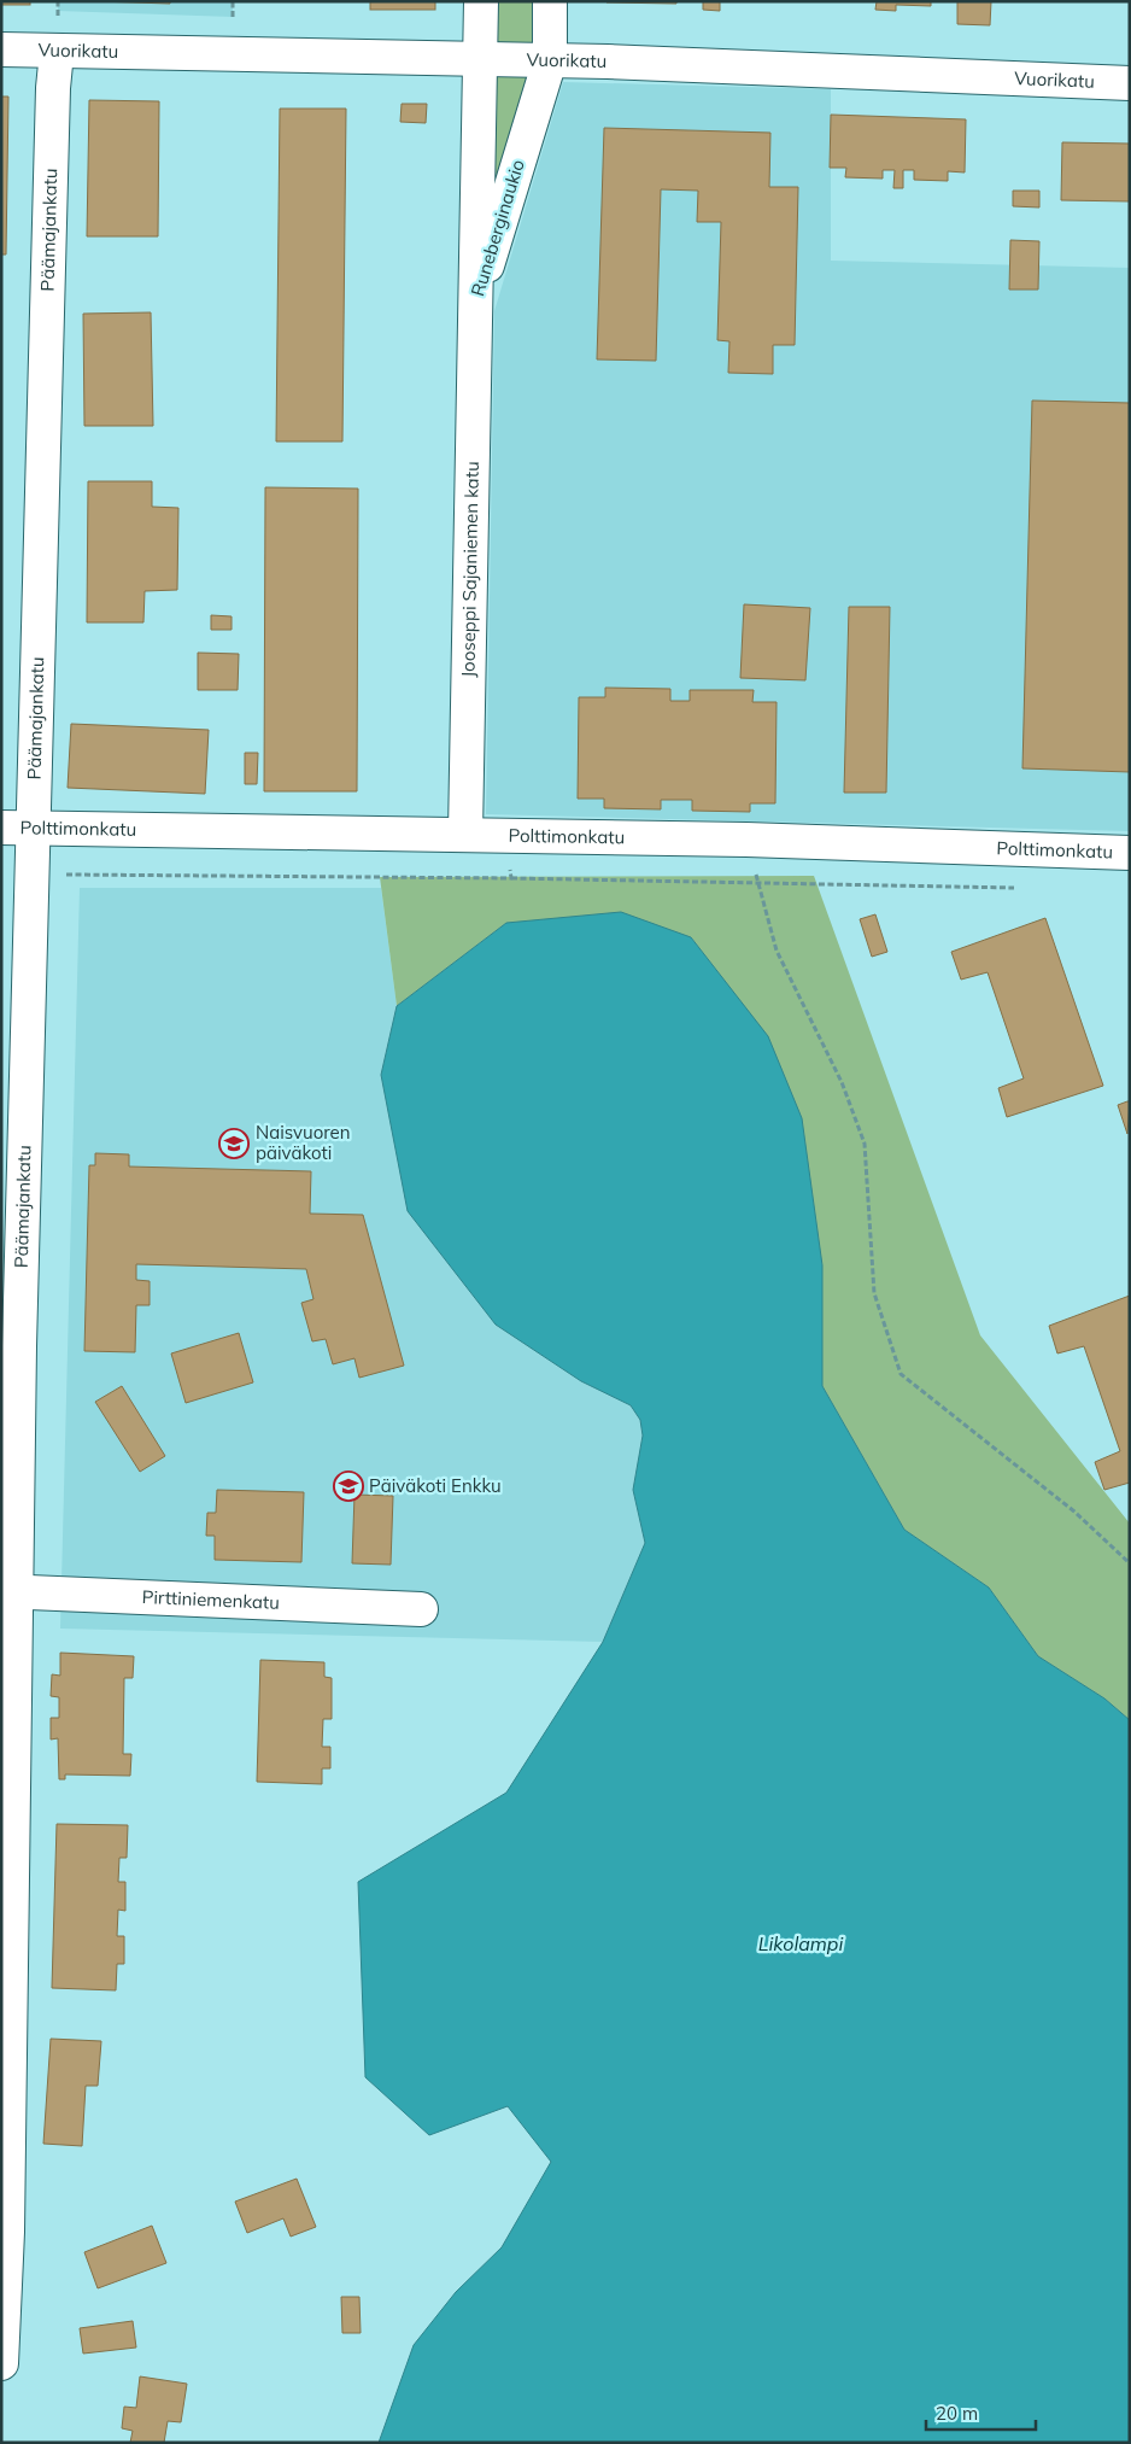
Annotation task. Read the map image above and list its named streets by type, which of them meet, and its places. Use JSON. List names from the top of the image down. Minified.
{"streets":{"street":["Vuorikatu","Runeberginaukio","Päämajankatu","Jooseppi Sajaniemen katu","Polttimonkatu","Pirttiniemenkatu"]},"crossings":[["Vuorikatu","Runeberginaukio"],["Vuorikatu","Päämajankatu"],["Runeberginaukio","Jooseppi Sajaniemen katu"],["Päämajankatu","Polttimonkatu"],["Päämajankatu","Pirttiniemenkatu"],["Jooseppi Sajaniemen katu","Polttimonkatu"]],"water":["Likolampi"],"places":{"school or university":["Naisvuoren päiväkoti","Päiväkoti Enkku"]},"scale_bar":"20 m"}
